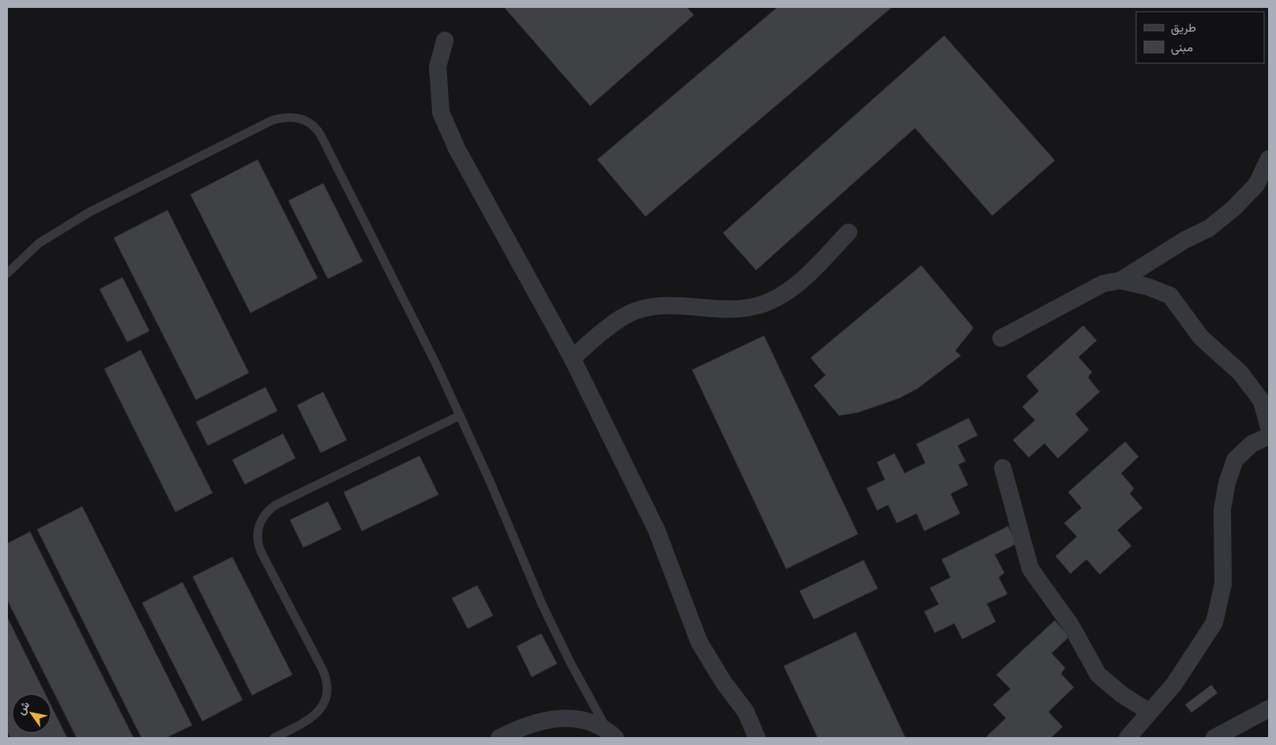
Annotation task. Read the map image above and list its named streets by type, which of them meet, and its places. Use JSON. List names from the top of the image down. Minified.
{"legend":["طريق","مبنى"],"north":"top left"}
